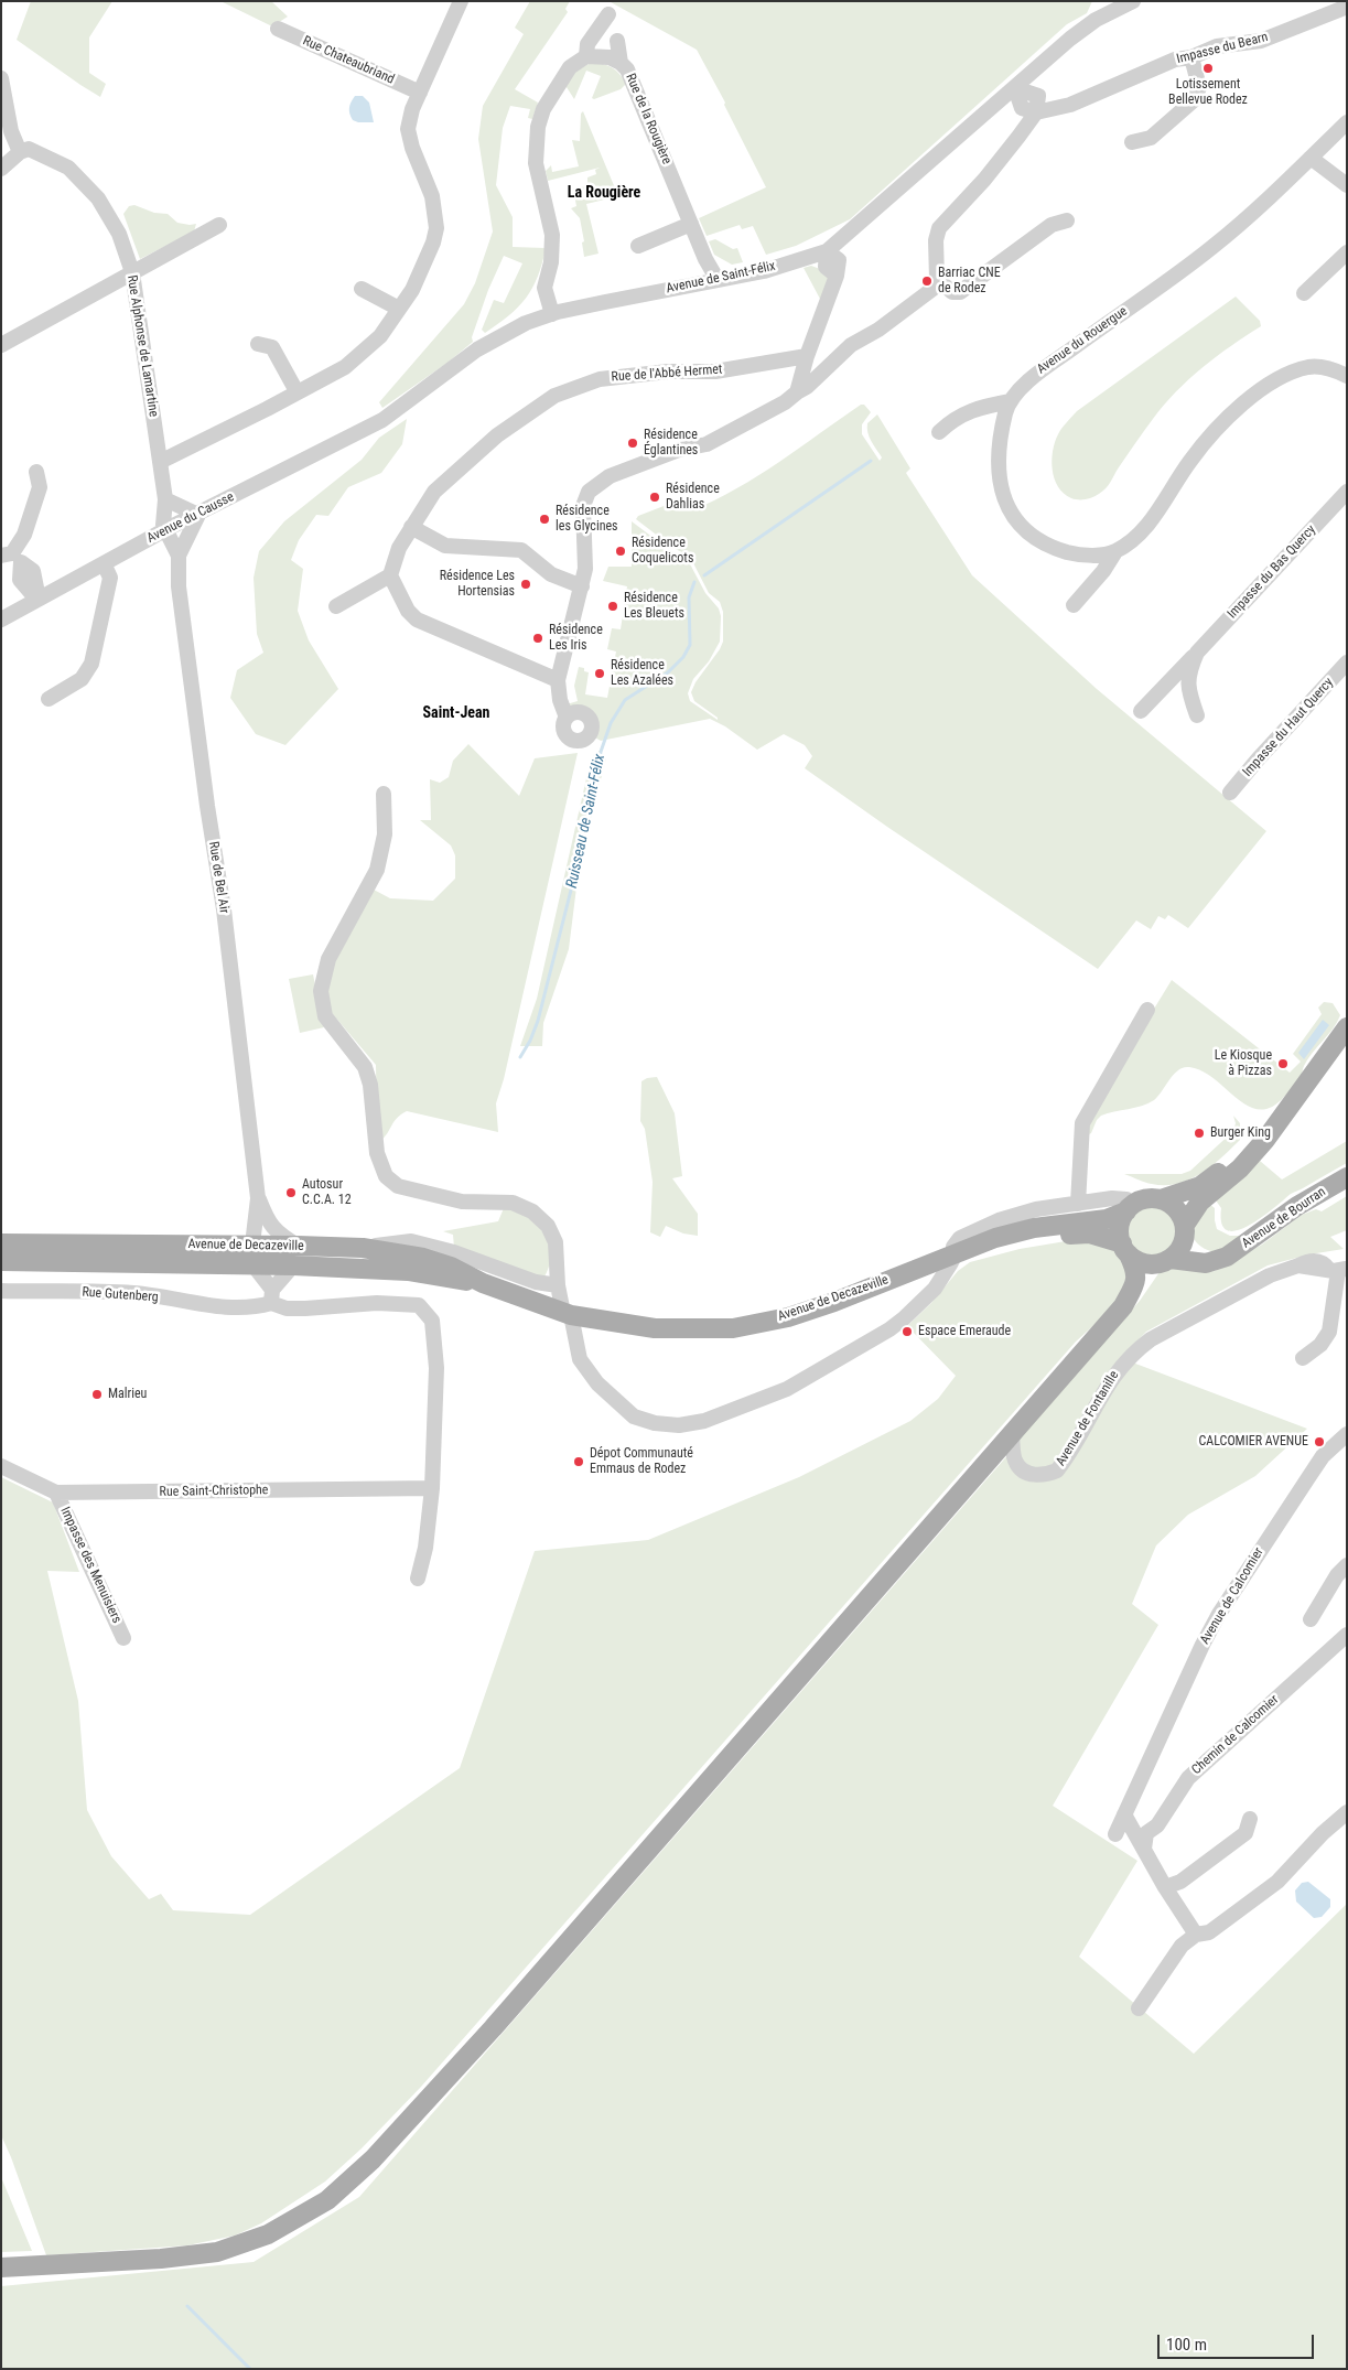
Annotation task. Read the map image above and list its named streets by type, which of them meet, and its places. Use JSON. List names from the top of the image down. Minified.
{"streets":{"main road":["Avenue de Bourran","Avenue de Decazeville"],"street":["Impasse du Bearn","Rue Chateaubriand","Rue de la Rougière","Avenue de Saint-Félix","Avenue du Rouergue","Rue Alphonse de Lamartine","Rue de l'Abbé Hermet","Avenue du Causse","Impasse du Bas Quercy","Impasse du Haut Quercy","Rue de Bel Air","Rue Gutenberg","Avenue de Fontanille","Rue Saint-Christophe","Impasse des Menuisiers","Avenue de Calcomier","Chemin de Calcomier"]},"crossings":[["Rue de la Rougière","Avenue de Saint-Félix"],["Avenue de Saint-Félix","Avenue du Causse"],["Rue Alphonse de Lamartine","Avenue du Causse"],["Rue Alphonse de Lamartine","Rue de Bel Air"],["Avenue du Causse","Rue de Bel Air"],["Rue de Bel Air","Avenue de Decazeville"],["Avenue de Bourran","Avenue de Decazeville"],["Rue Gutenberg","Rue Saint-Christophe"],["Rue Saint-Christophe","Impasse des Menuisiers"]],"districts":["La Rougière","Saint-Jean"],"water":["Ruisseau de Saint-Félix"],"places":["Lotissement Bellevue Rodez","Barriac CNE de Rodez","Résidence Églantines","Résidence Dahlias","Résidence les Glycines","Résidence Coquelicots","Résidence Les Hortensias","Résidence Les Bleuets","Résidence Les Iris","Résidence Les Azalées","Le Kiosque à Pizzas","Burger King","Autosur C.C.A. 12","Espace Emeraude","Malrieu","CALCOMIER AVENUE","Dépot Communauté Emmaus de Rodez"],"scale_bar":"100 m"}
